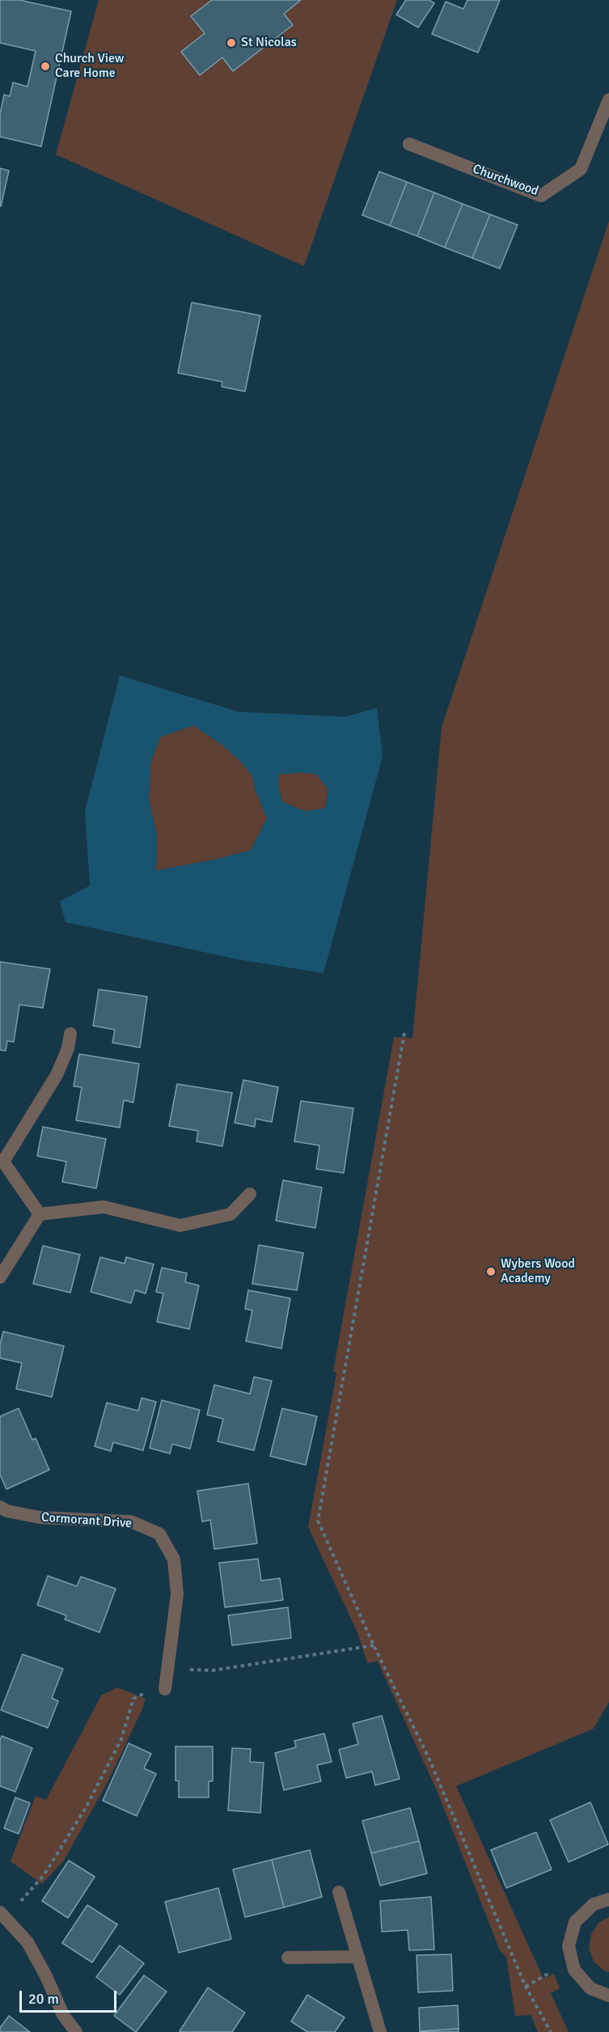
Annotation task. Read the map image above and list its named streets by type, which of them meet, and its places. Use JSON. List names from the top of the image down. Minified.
{"streets":{"street":["Churchwood","Cormorant Drive"]},"places":["St Nicolas","Church View Care Home","Wybers Wood Academy"],"scale_bar":"20 m"}
